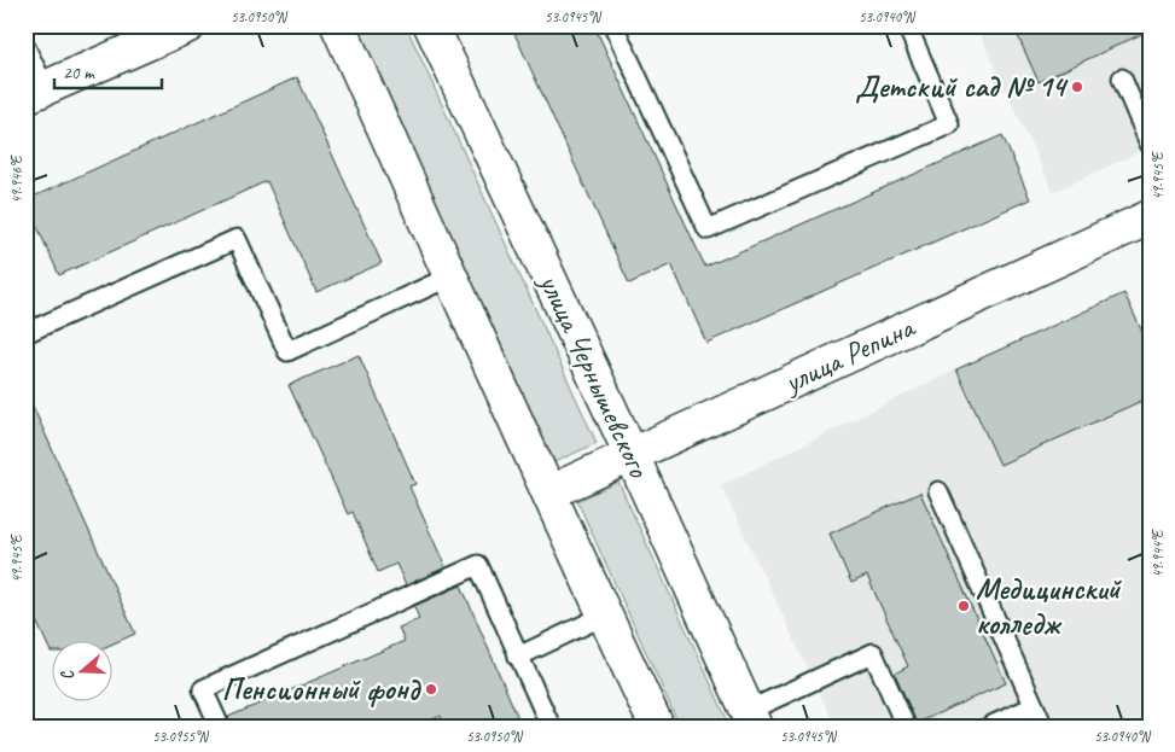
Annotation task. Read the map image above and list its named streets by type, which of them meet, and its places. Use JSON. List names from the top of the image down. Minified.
{"streets":{"street":["улица Репина","улица Чернышевского"]},"crossings":[["улица Репина","улица Чернышевского"]],"places":["Детский сад № 14","Медицинский колледж","Пенсионный фонд"],"scale_bar":"20 m","north":"left","coordinates":["53.0950°N","53.0945°N","53.0940°N","49.945°E","49.946°E","49.944°E","53.0955°N"]}
